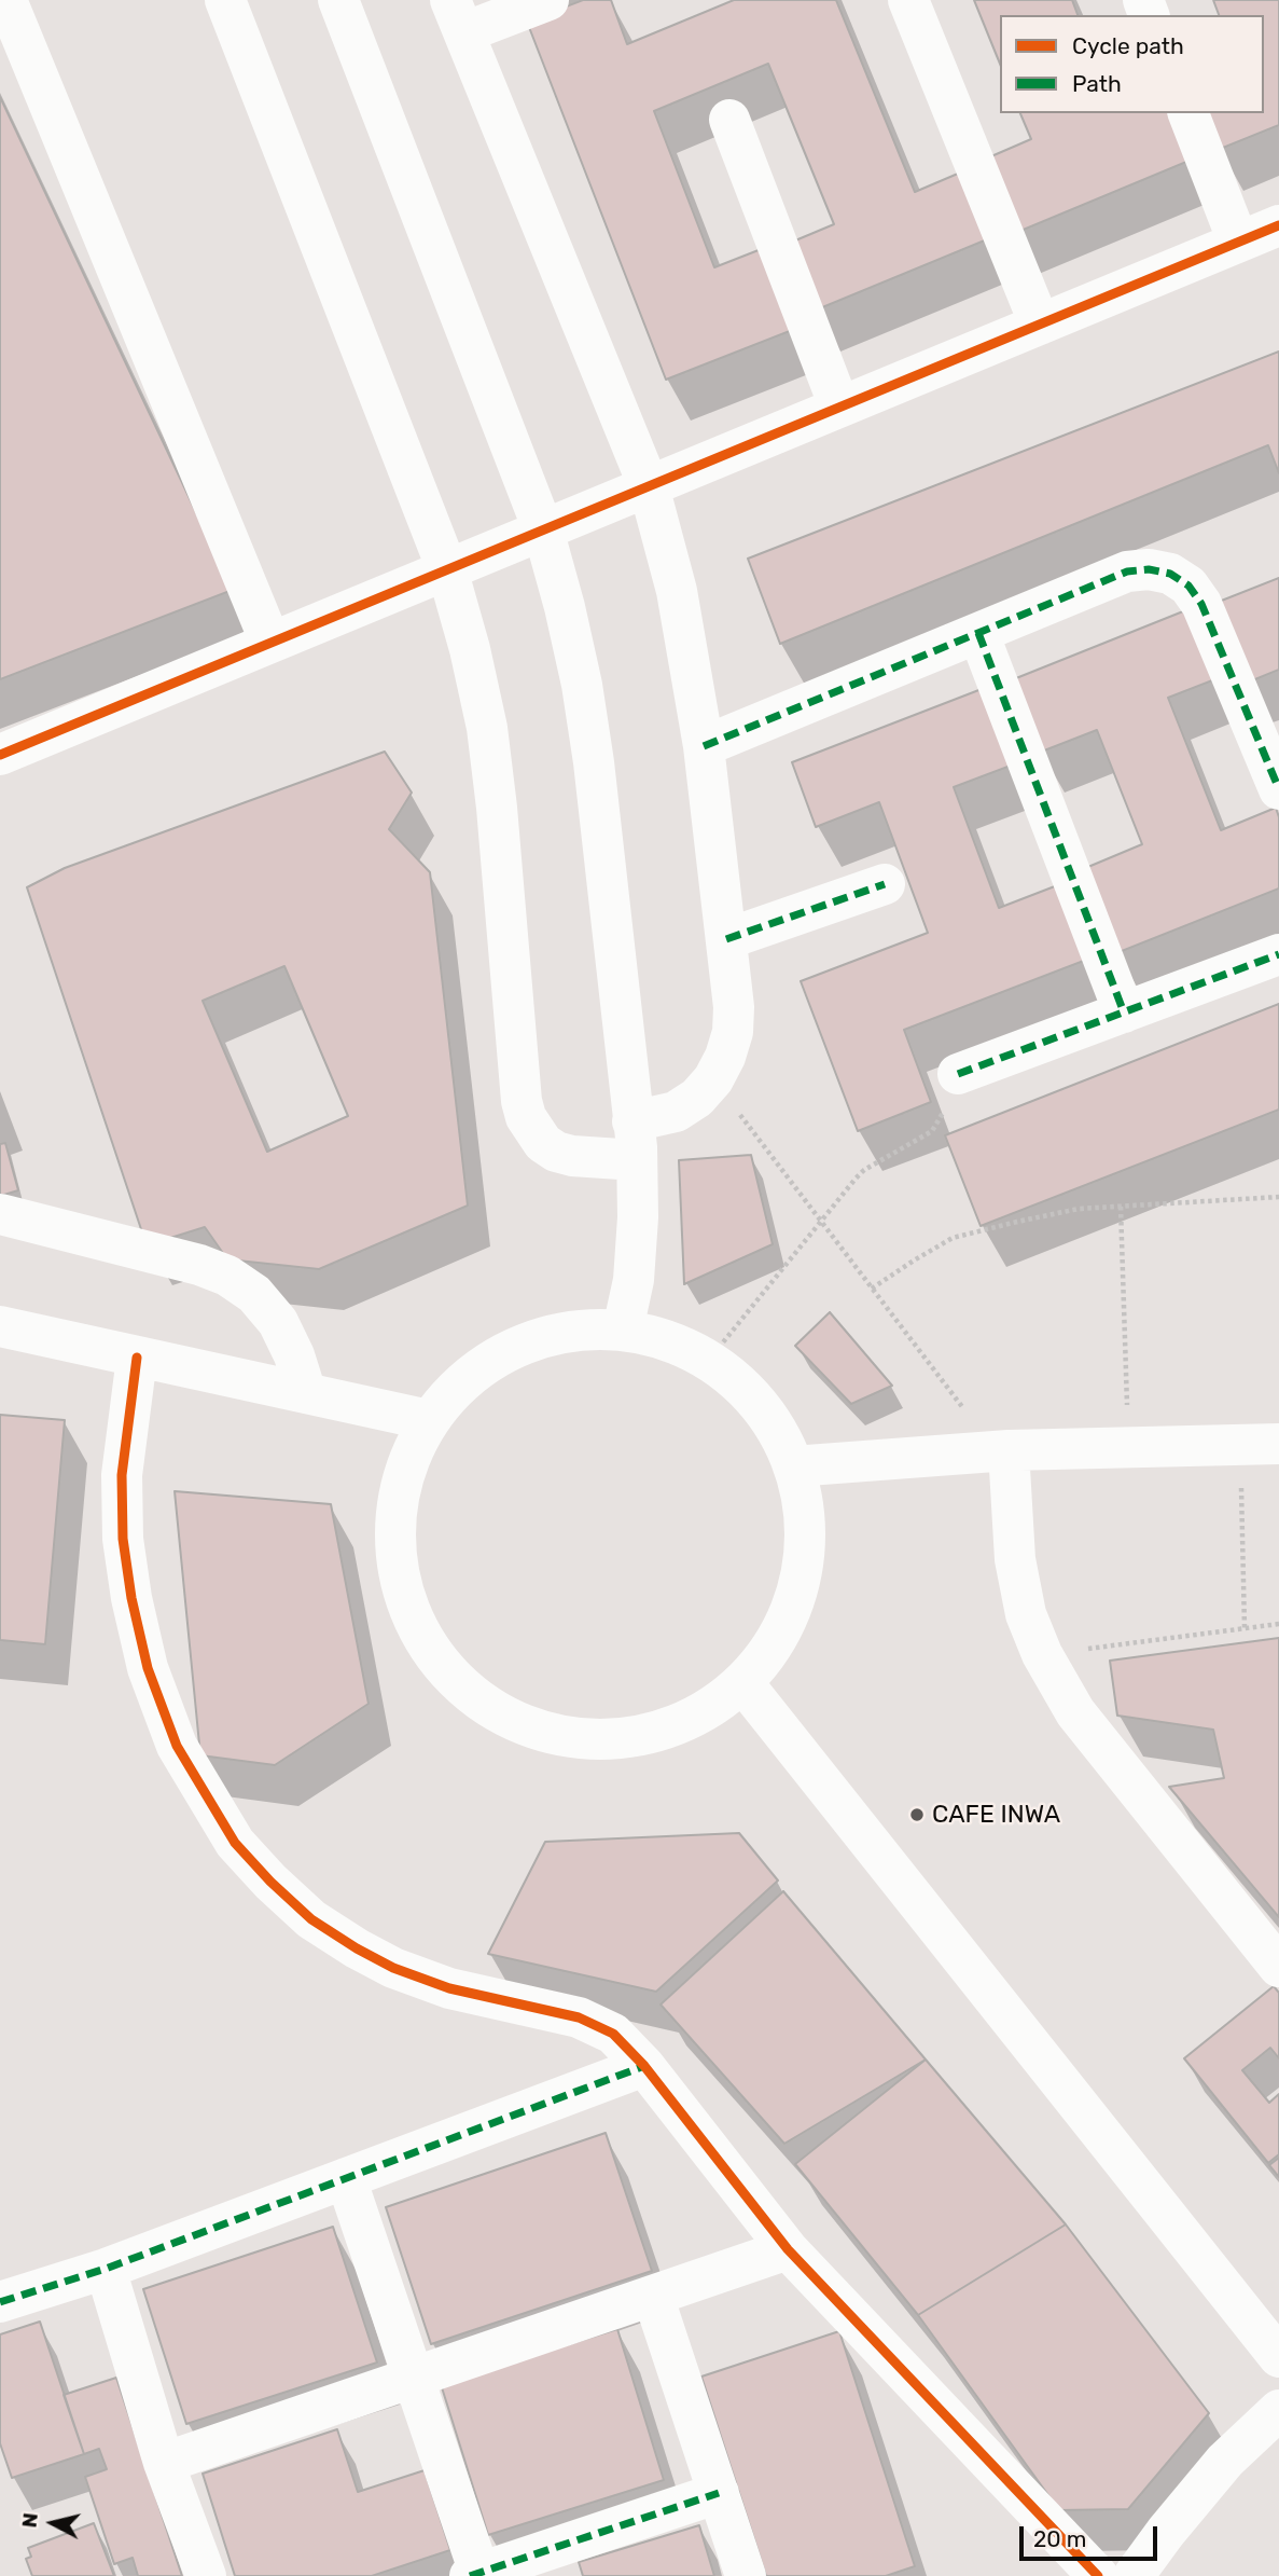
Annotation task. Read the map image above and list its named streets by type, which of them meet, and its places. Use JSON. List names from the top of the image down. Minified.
{"places":["CAFE INWA"],"legend":["Cycle path","Path"],"scale_bar":"20 m","north":"left"}
